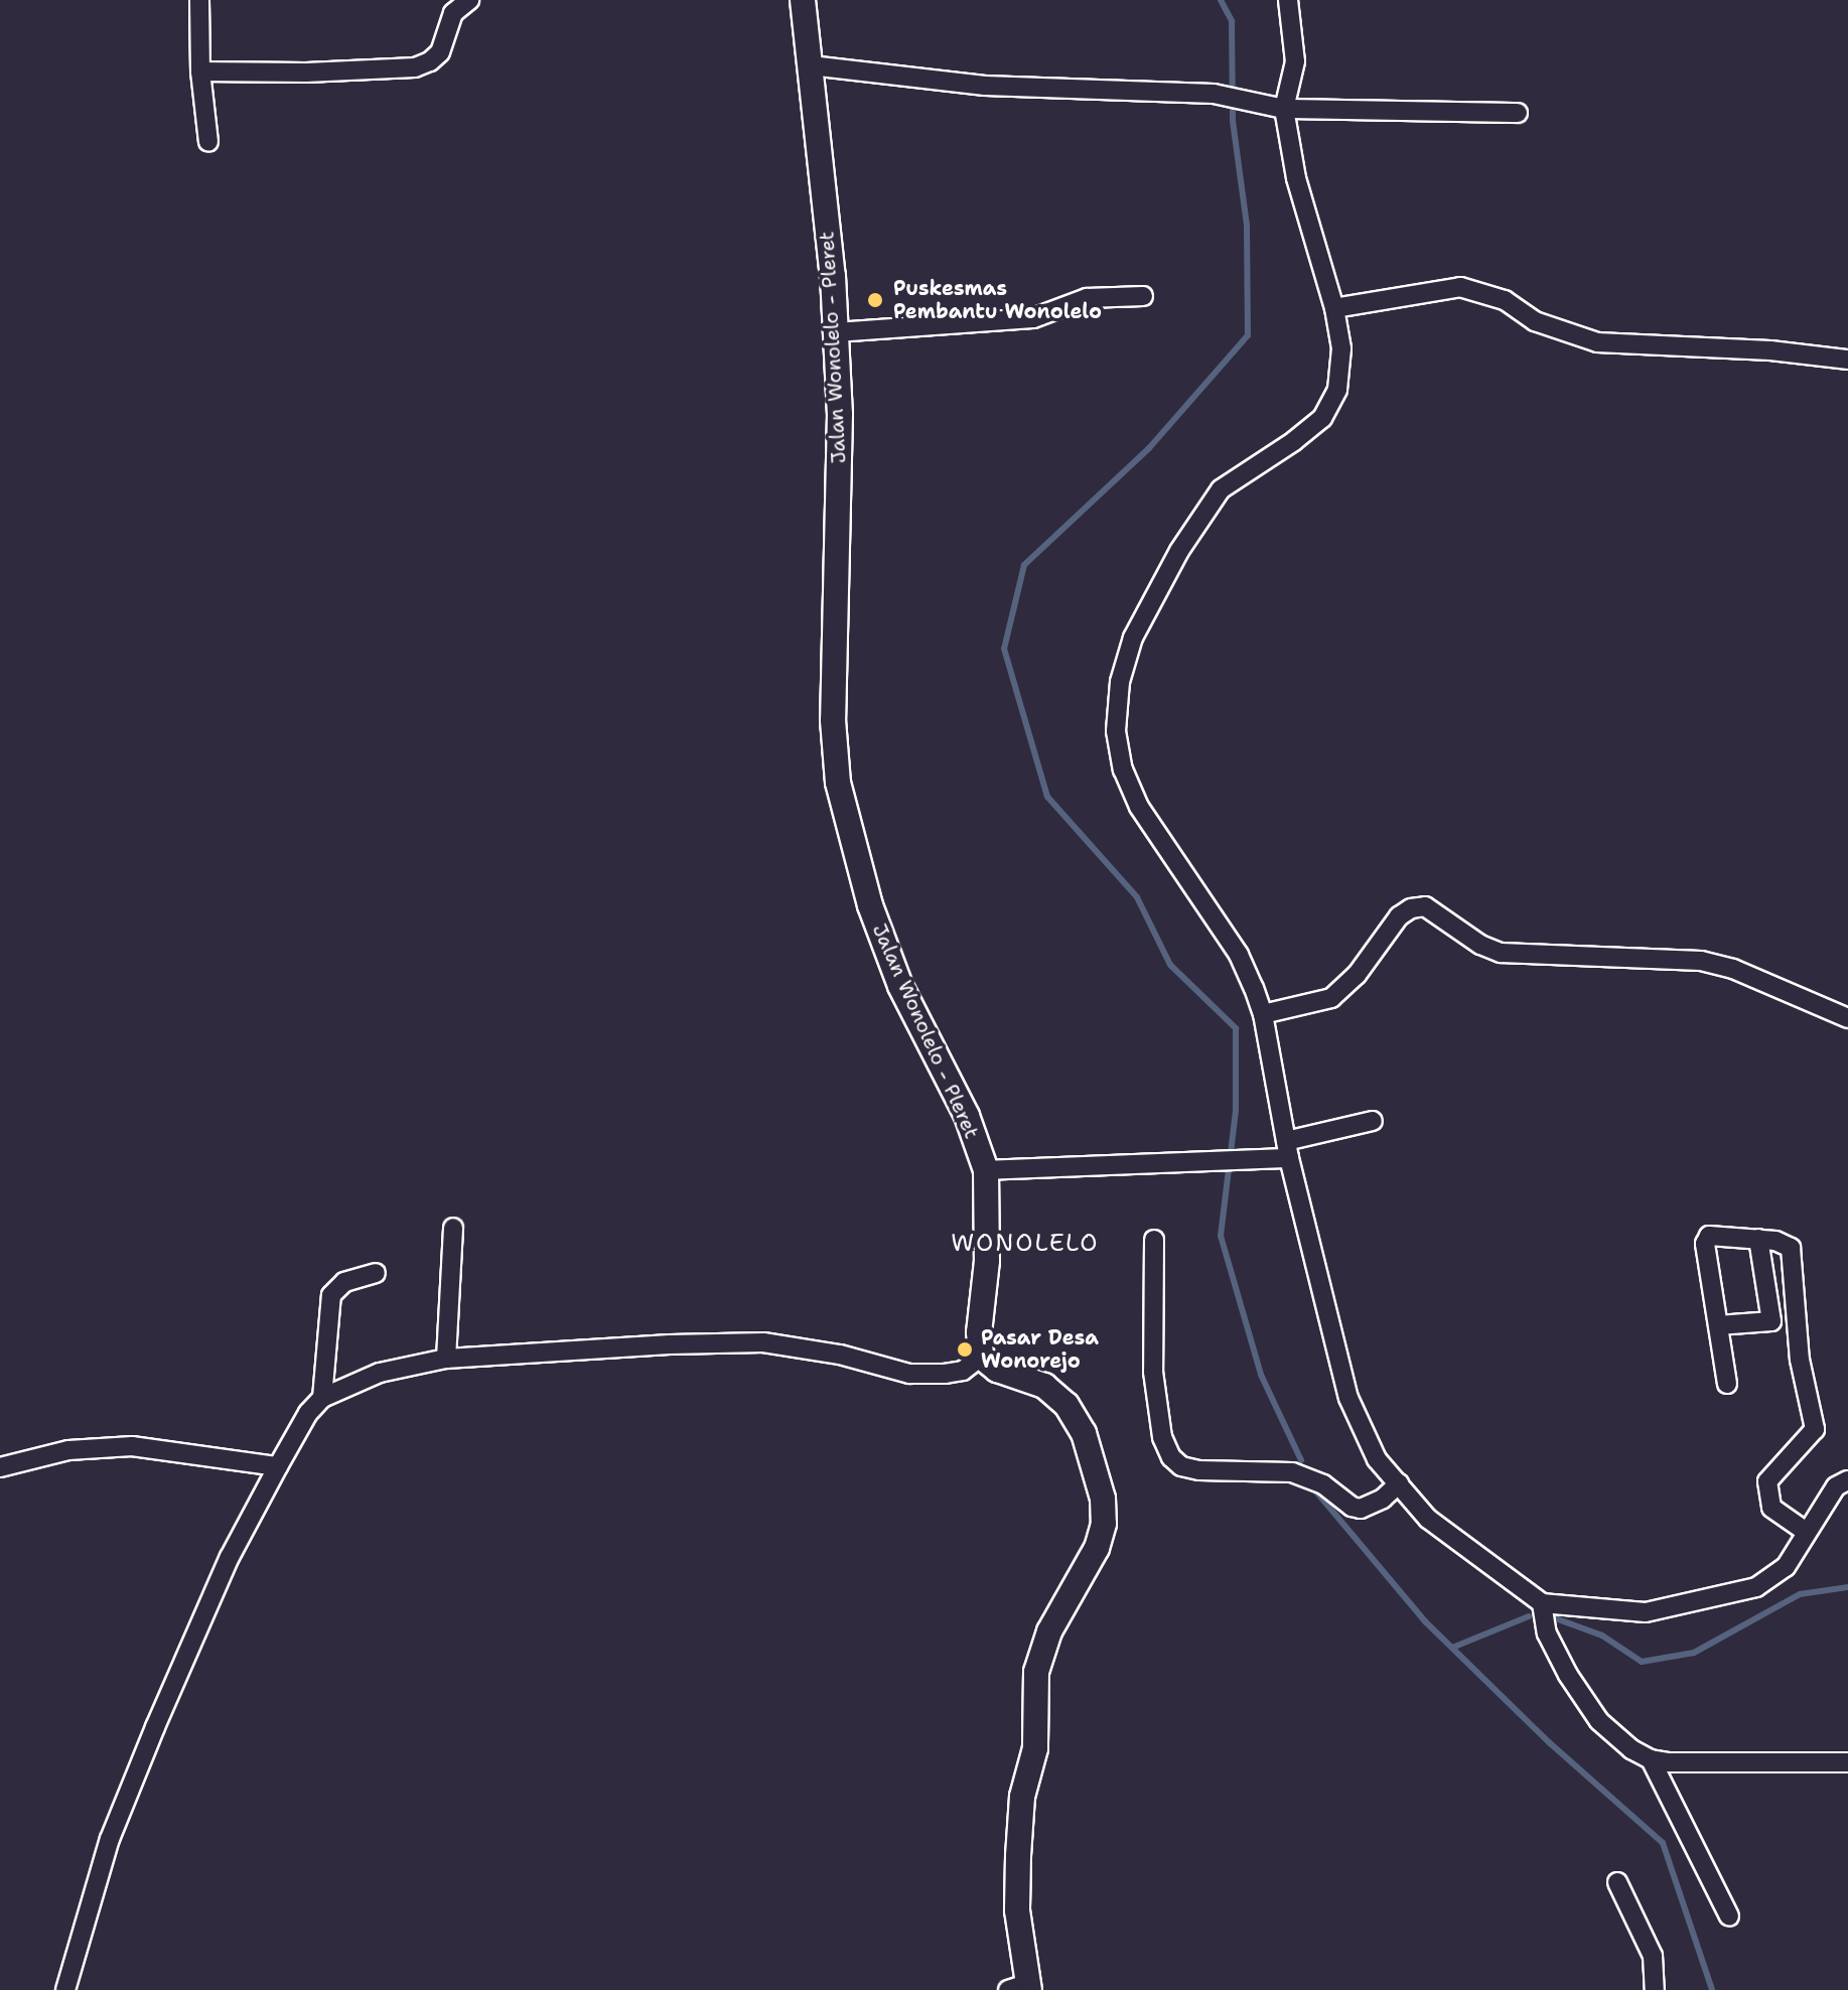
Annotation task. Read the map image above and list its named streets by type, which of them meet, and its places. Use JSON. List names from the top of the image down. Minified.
{"streets":{"main road":["Jalan Wonolelo - Pleret"]},"districts":["WONOLELO"],"places":["Puskesmas Pembantu Wonolelo","Pasar Desa Wonorejo"]}
